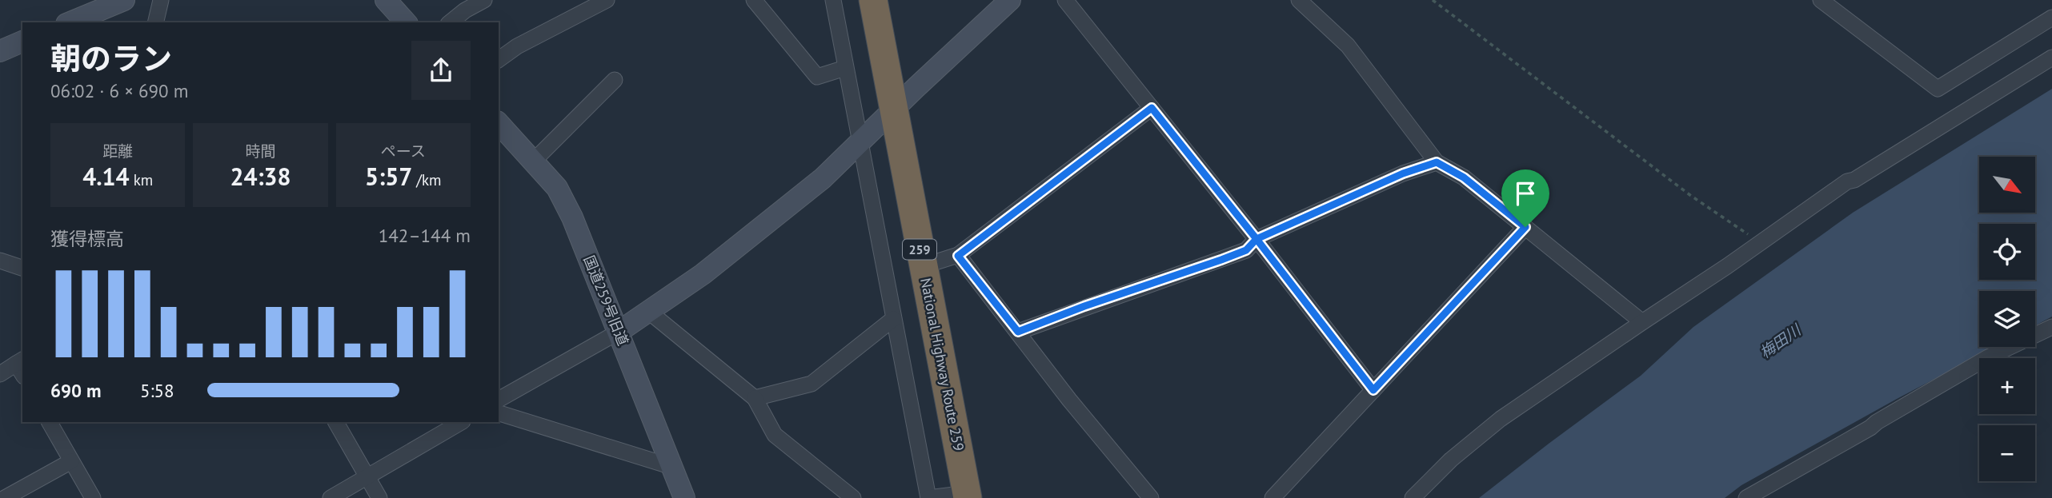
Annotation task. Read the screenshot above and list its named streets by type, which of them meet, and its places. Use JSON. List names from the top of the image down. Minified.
{"streets":{"highway":["259","National Highway Route 259"],"street":["国道259号旧道"]},"water":["梅田川"],"north":"bottom right","page":{"heading":["朝のラン","06:02 · 6 × 690 m"],"stats":[["距離","4.14 km"],["時間","24:38"],["ペース","5:57 /km"]],"map_buttons":["+","−"],"chart":["獲得標高","142–144 m"],"list":[{"name":"690 m","note":"5:58"}]}}
